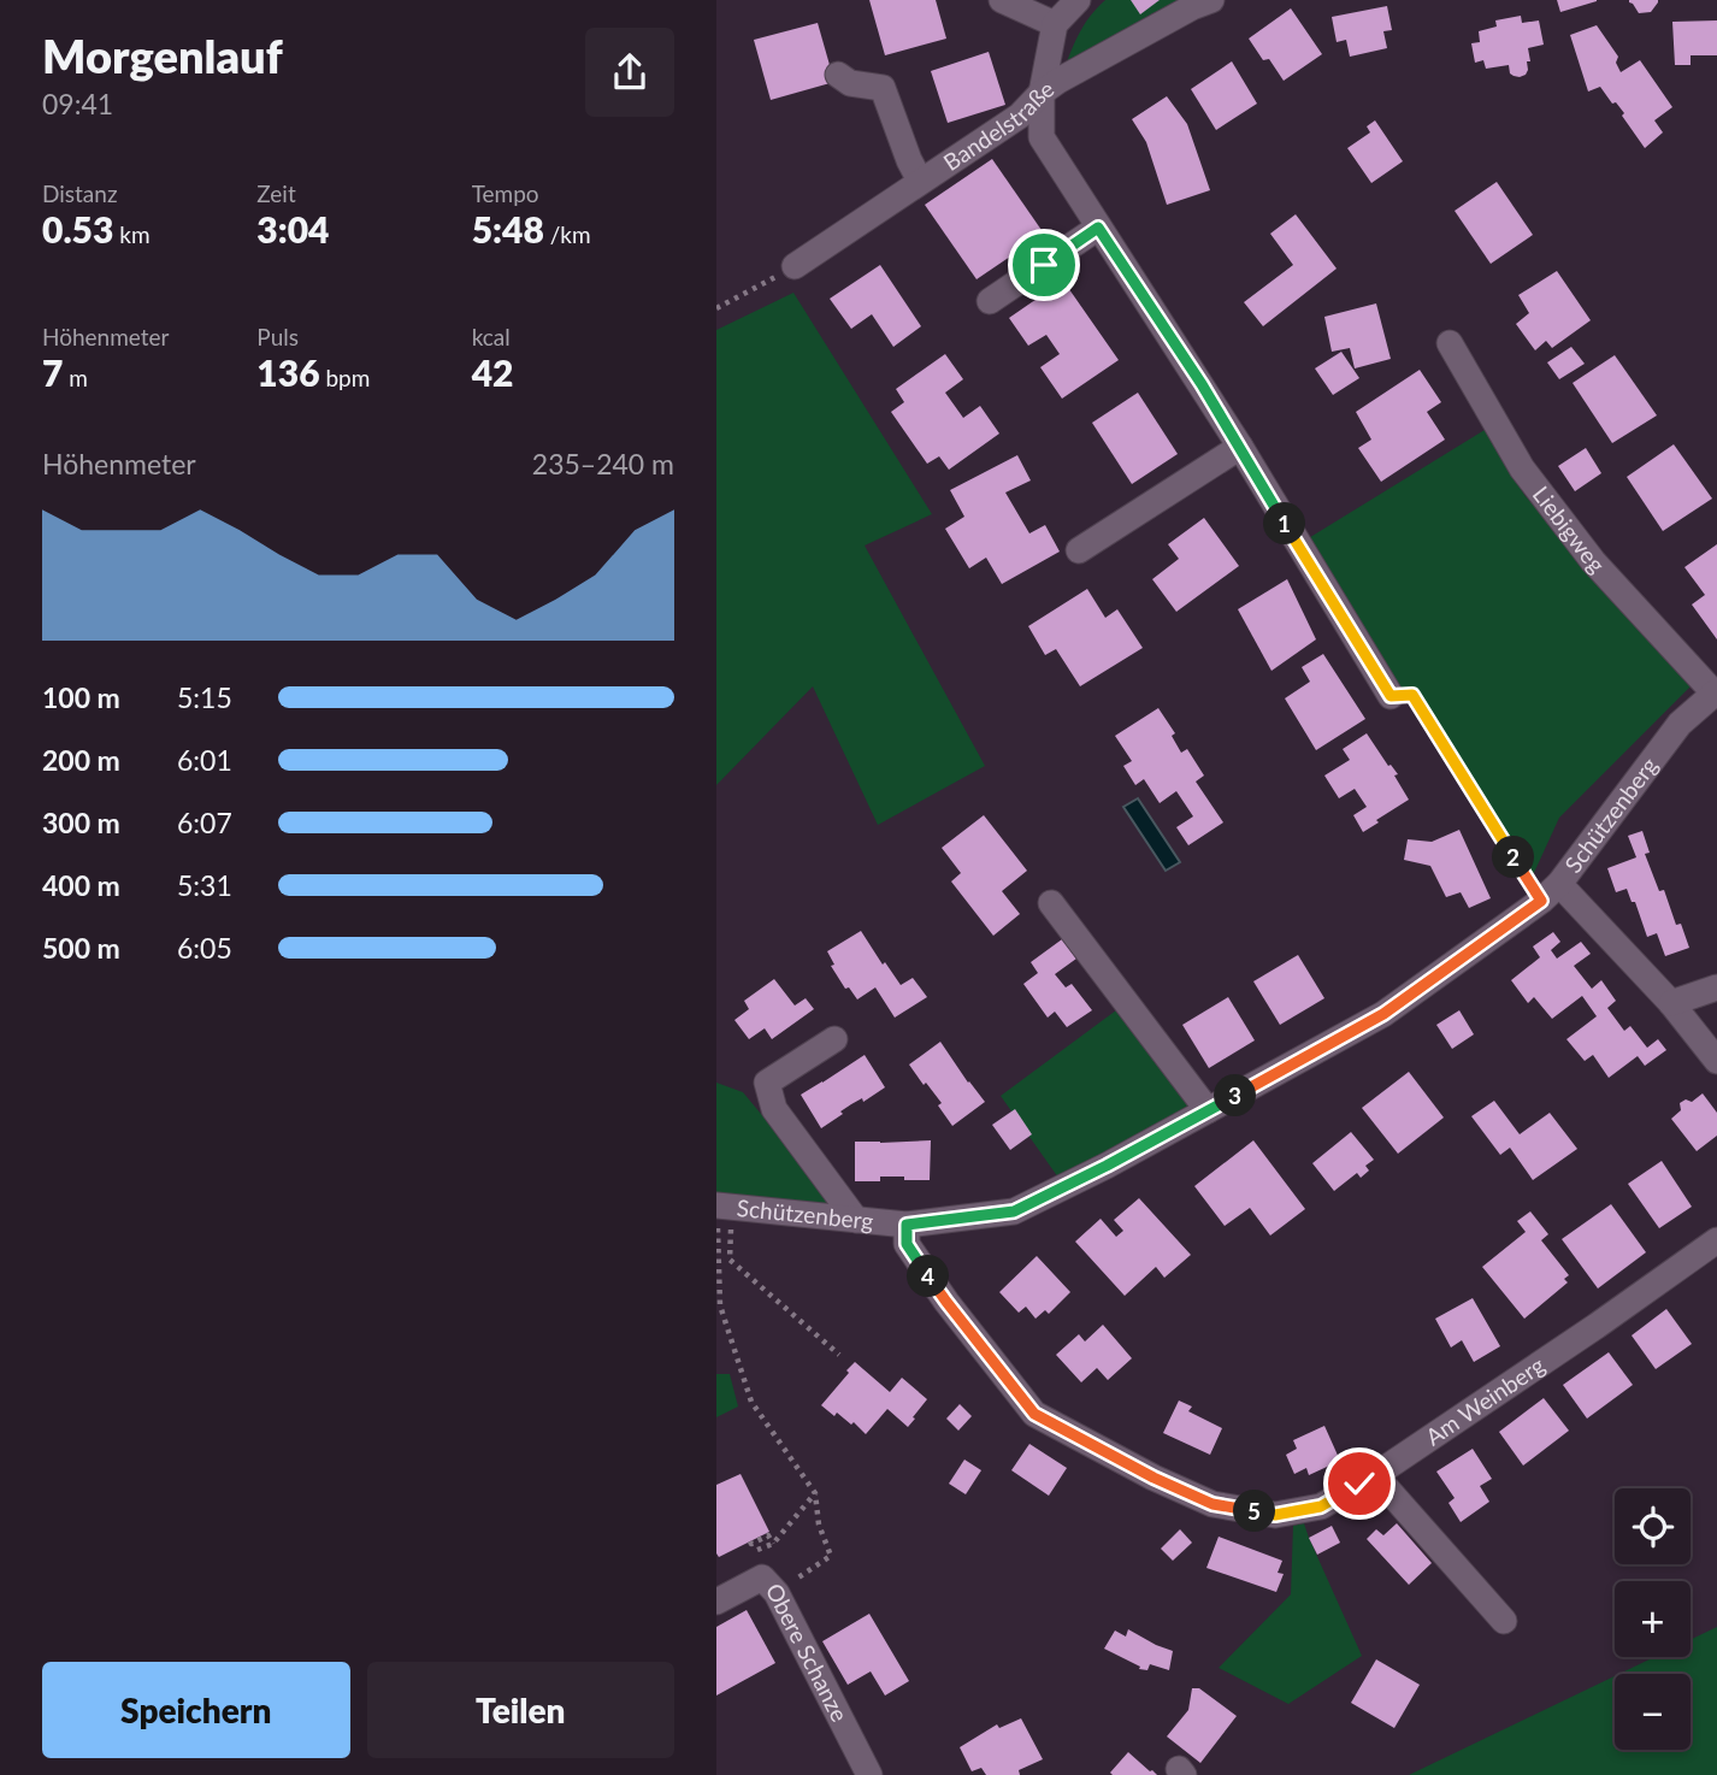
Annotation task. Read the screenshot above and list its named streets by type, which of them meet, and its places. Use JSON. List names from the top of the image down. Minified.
{"streets":{"street":["Bandelstraße","Liebigweg","Schützenberg","Am Weinberg","Obere Schanze"]},"crossings":[["Liebigweg","Schützenberg"],["Schützenberg","Am Weinberg"]],"page":{"heading":["Morgenlauf","09:41"],"stats":[["Distanz","0.53 km"],["Zeit","3:04"],["Tempo","5:48 /km"],["Höhenmeter","7 m"],["Puls","136 bpm"],["kcal","42"]],"chart":["Höhenmeter","235–240 m"],"pins":["1","2","3","4","5"],"list":[{"name":"100 m","note":"5:15"},{"name":"200 m","note":"6:01"},{"name":"300 m","note":"6:07"},{"name":"400 m","note":"5:31"},{"name":"500 m","note":"6:05"}],"map_buttons":["+","−"],"buttons":["Speichern","Teilen"]}}
